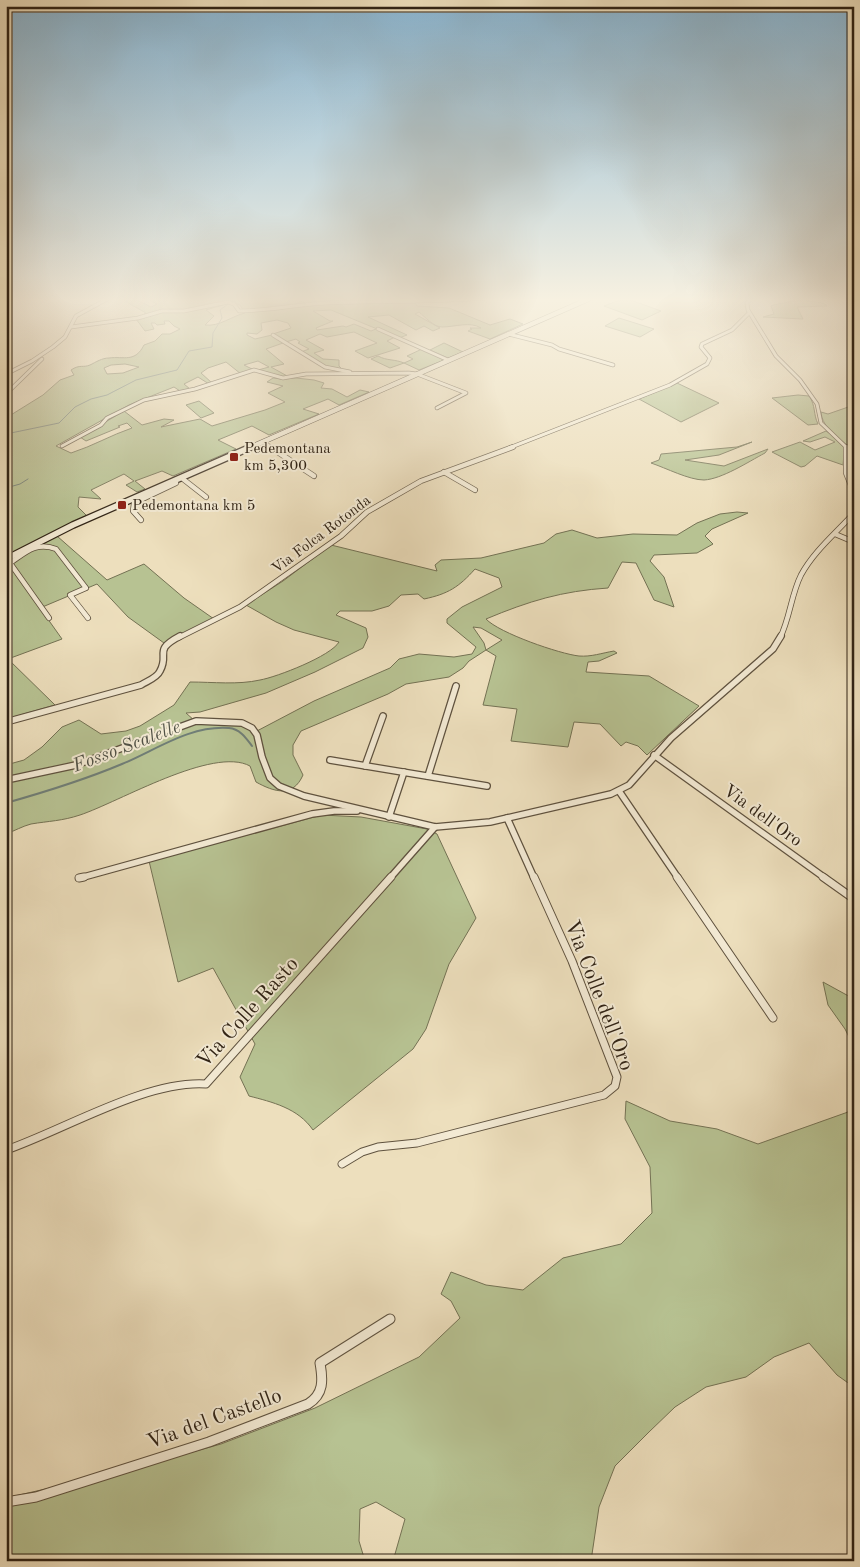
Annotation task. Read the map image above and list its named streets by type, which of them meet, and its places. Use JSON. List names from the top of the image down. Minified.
{"streets":{"street":["Via Folca Rotonda","Via dell'Oro","Via Colle dell'Oro","Via Colle Rasto","Via del Castello"]},"water":["Fosso Scalelle"],"places":{"transit":["Pedemontana km 5,300","Pedemontana km 5"]}}
